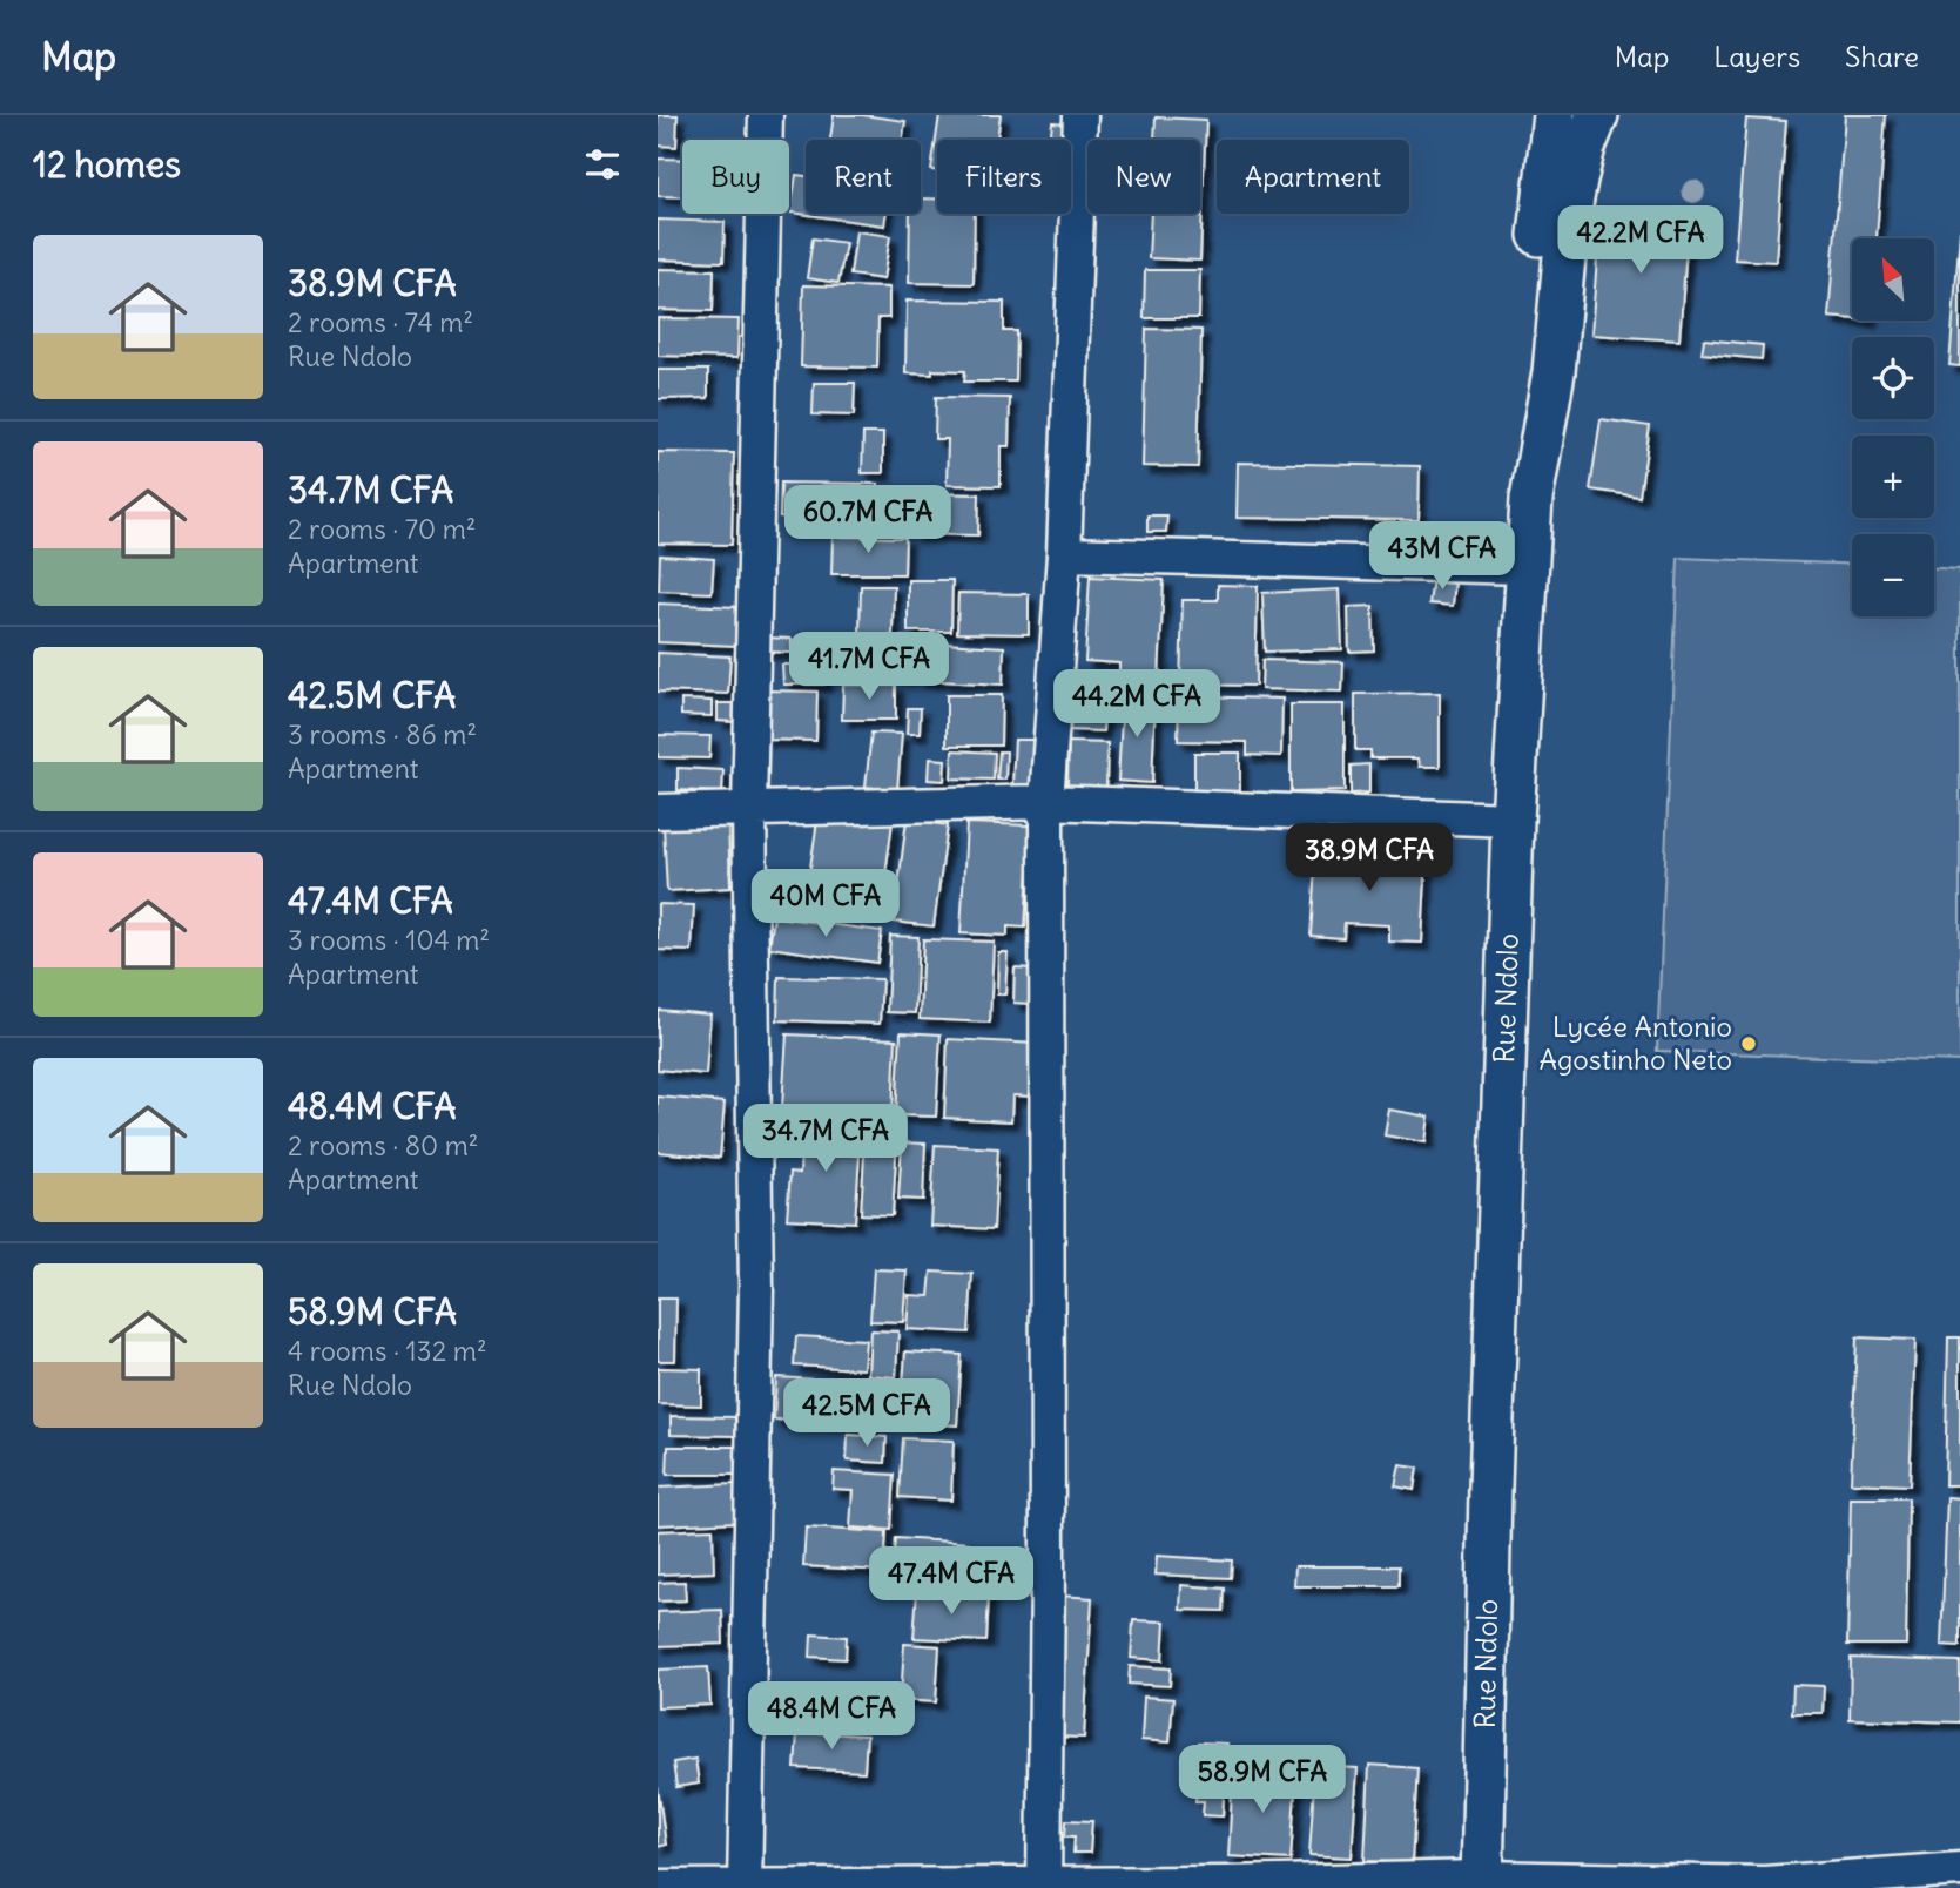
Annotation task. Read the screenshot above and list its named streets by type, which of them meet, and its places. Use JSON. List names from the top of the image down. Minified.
{"streets":{"main road":["Rue Ndolo"]},"places":["Lycée Antonio Agostinho Neto"],"north":"top left","page":{"header":"Map","nav":["Map","Layers","Share"],"heading":"12 homes","chip":["Buy","Rent","Filters","New","Apartment"],"price":["42.2M CFA","60.7M CFA","43M CFA","41.7M CFA","44.2M CFA","38.9M CFA","40M CFA","34.7M CFA","42.5M CFA","47.4M CFA","48.4M CFA","58.9M CFA"],"list":[{"name":"38.9M CFA","note":"2 rooms · 74 m² · Rue Ndolo"},{"name":"34.7M CFA","note":"2 rooms · 70 m² · Apartment"},{"name":"42.5M CFA","note":"3 rooms · 86 m² · Apartment"},{"name":"47.4M CFA","note":"3 rooms · 104 m² · Apartment"},{"name":"48.4M CFA","note":"2 rooms · 80 m² · Apartment"},{"name":"58.9M CFA","note":"4 rooms · 132 m² · Rue Ndolo"}],"map_buttons":["+","−"]}}
